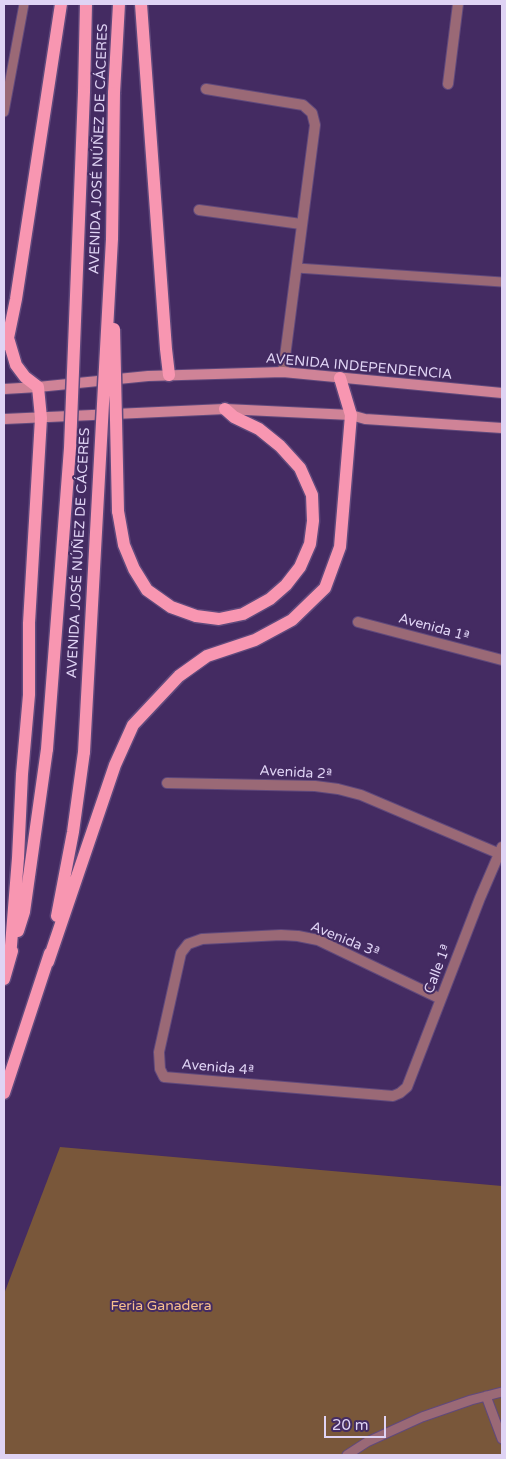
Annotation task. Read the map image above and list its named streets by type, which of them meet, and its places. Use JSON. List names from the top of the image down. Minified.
{"streets":{"main road":["AVENIDA JOSÉ NÚÑEZ DE CÁCERES","AVENIDA INDEPENDENCIA"],"street":["Avenida 1ª","Avenida 2ª","Avenida 3ª","Calle 1ª","Avenida 4ª"]},"crossings":[["Avenida 2ª","Calle 1ª"],["Avenida 3ª","Calle 1ª"],["Avenida 3ª","Avenida 4ª"],["Calle 1ª","Avenida 4ª"]],"parks":["Feria Ganadera"],"scale_bar":"20 m"}
